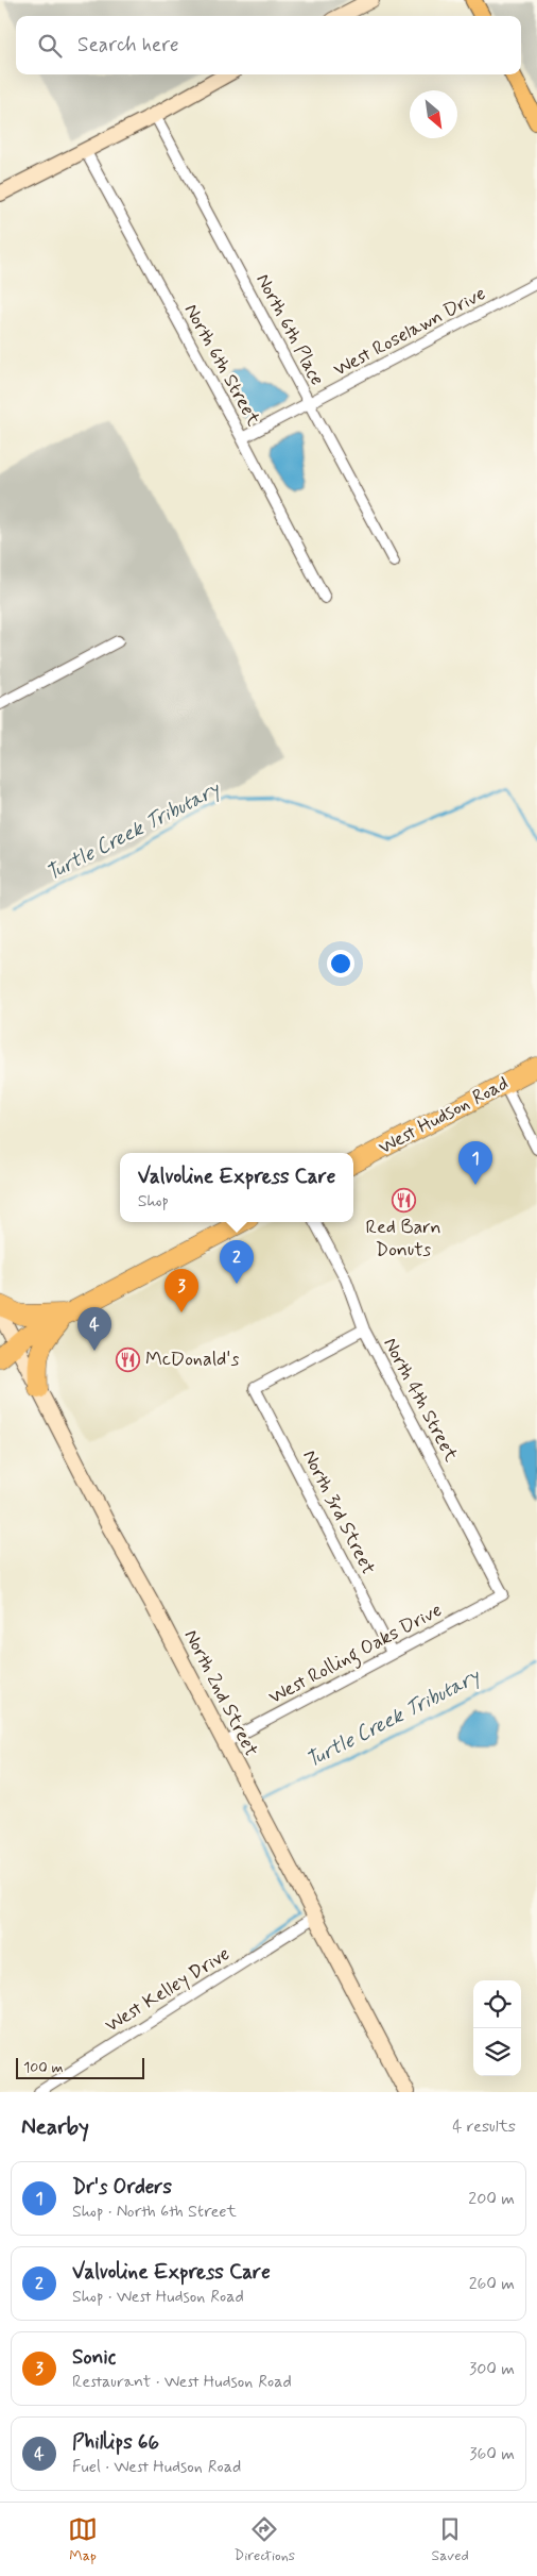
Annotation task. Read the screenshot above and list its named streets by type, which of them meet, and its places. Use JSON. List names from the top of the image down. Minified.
{"streets":{"highway":["West Hudson Road"],"main road":["North 2nd Street"],"street":["North 6th Place","West Roselawn Drive","North 6th Street","North 4th Street","North 3rd Street","West Rolling Oaks Drive","West Kelley Drive"]},"crossings":[["North 6th Place","West Roselawn Drive"],["West Roselawn Drive","North 6th Street"],["North 4th Street","North 3rd Street"],["North 4th Street","West Rolling Oaks Drive"],["North 3rd Street","West Rolling Oaks Drive"],["West Rolling Oaks Drive","North 2nd Street"],["North 2nd Street","West Kelley Drive"]],"water":["Turtle Creek Tributary"],"places":{"restaurant":["Red Barn Donuts","McDonald's"]},"scale_bar":"100 m","north":"bottom right","page":{"search":"Search here","pins":["1","2","3","4"],"popup":["Valvoline Express Care","Shop"],"scale":"100 m","heading":["Nearby","4 results"],"list":[{"mark":"1","name":"Dr's Orders","note":"Shop · North 6th Street","value":"200 m"},{"mark":"2","name":"Valvoline Express Care","note":"Shop · West Hudson Road","value":"260 m"},{"mark":"3","name":"Sonic","note":"Restaurant · West Hudson Road","value":"300 m"},{"mark":"4","name":"Phillips 66","note":"Fuel · West Hudson Road","value":"360 m"}],"nav":["Map","Directions","Saved"]}}
